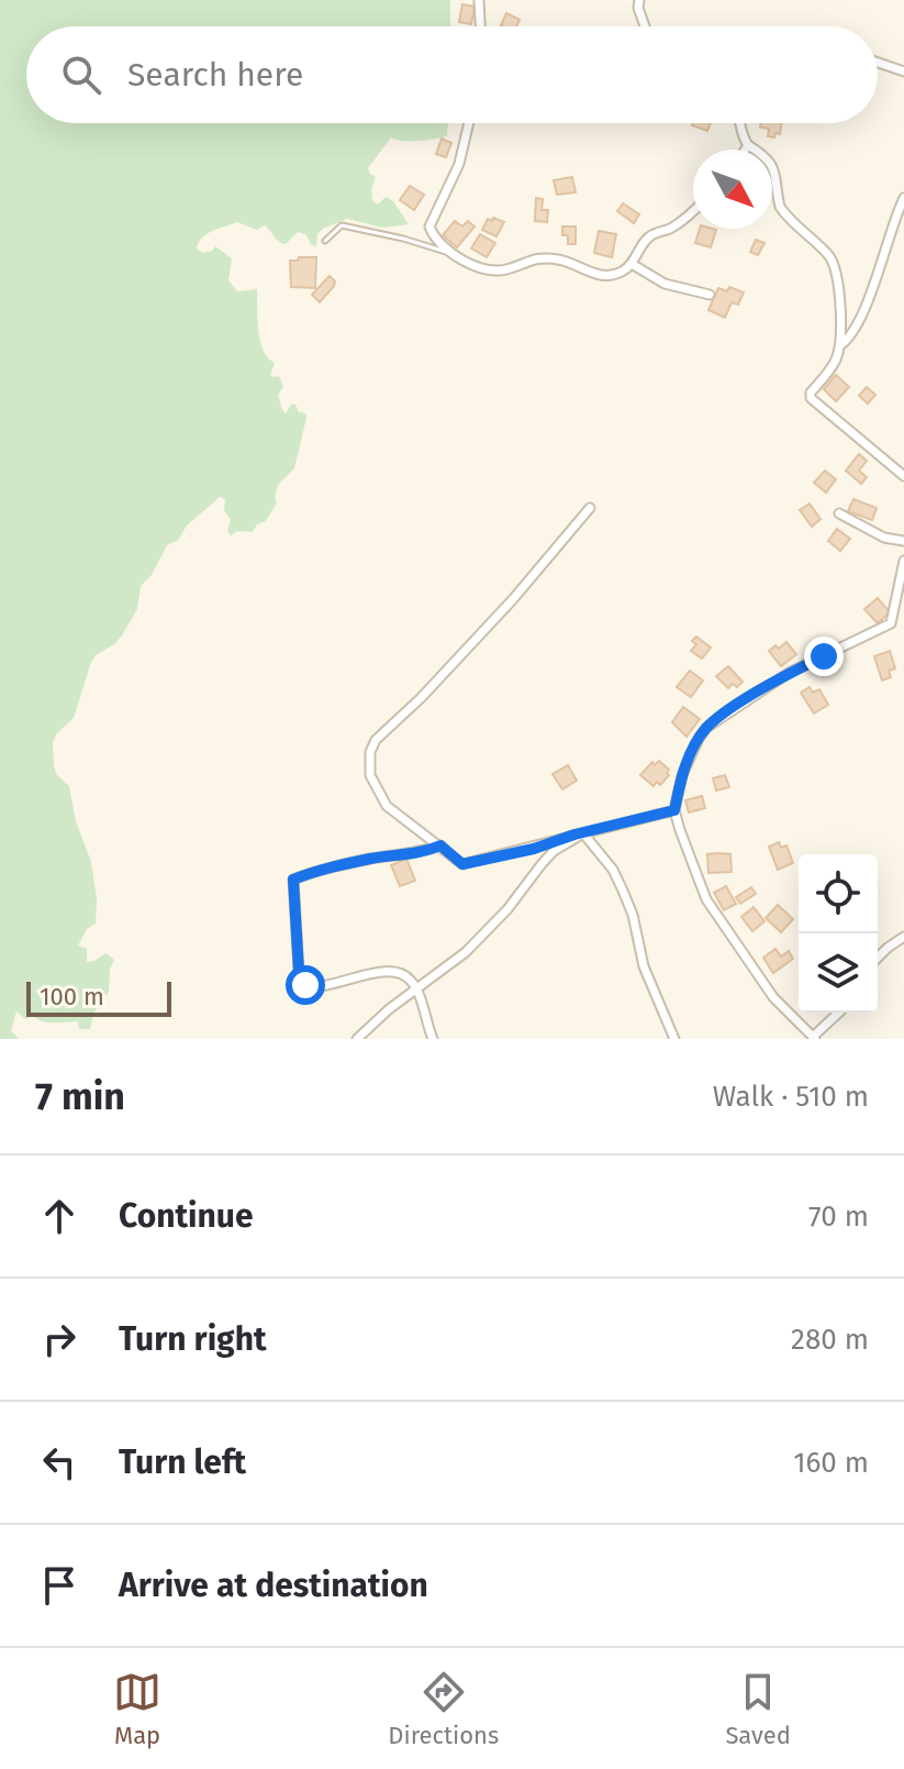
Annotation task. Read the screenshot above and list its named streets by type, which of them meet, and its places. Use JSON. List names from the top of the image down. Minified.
{"scale_bar":"100 m","north":"bottom right","page":{"search":"Search here","scale":"100 m","heading":["7 min","Walk · 510 m"],"list":[["Continue","70 m"],["Turn right","280 m"],["Turn left","160 m"],"Arrive at destination"],"nav":["Map","Directions","Saved"]}}
